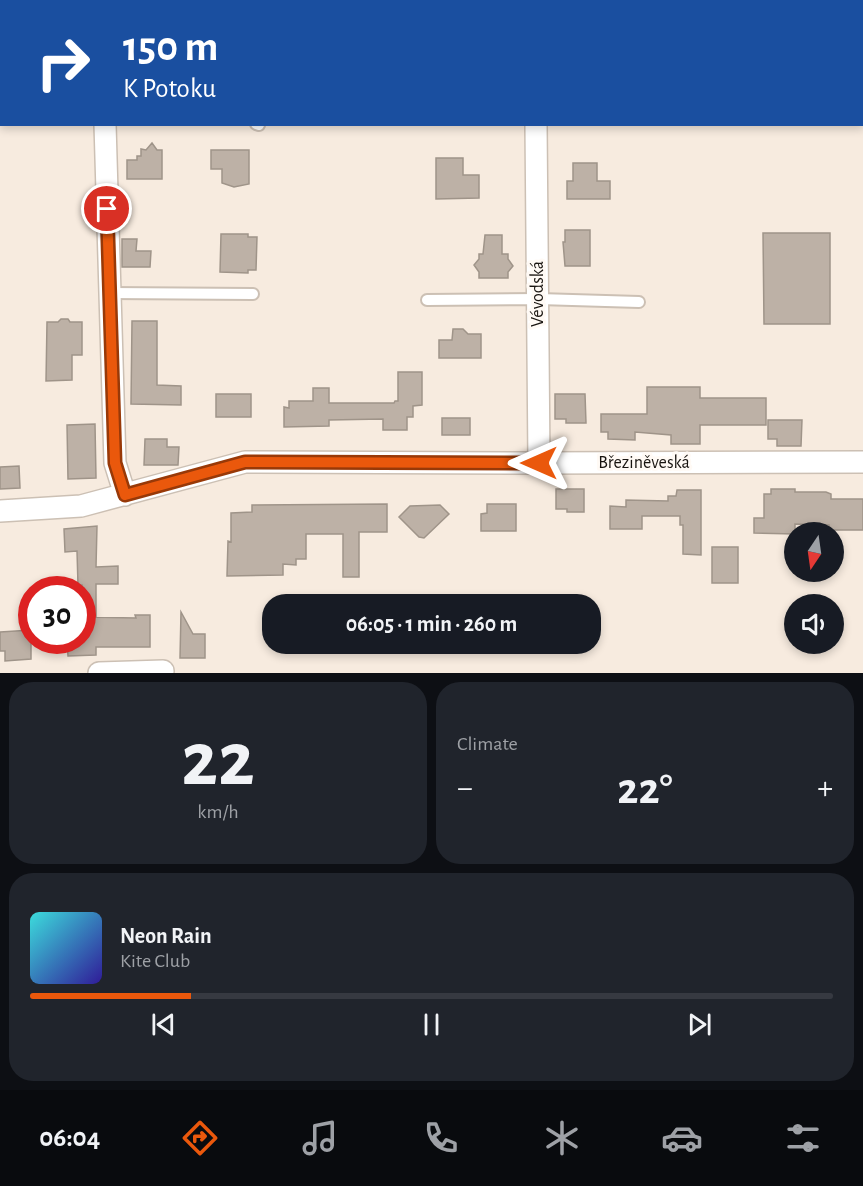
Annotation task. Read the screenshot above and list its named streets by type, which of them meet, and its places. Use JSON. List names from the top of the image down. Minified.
{"streets":{"street":["Vévodská","Březiněveská"]},"crossings":[["Vévodská","Březiněveská"]],"north":"bottom","page":{"turn":["150 m","K Potoku"],"limit":"30","trip":"06:05 · 1 min · 260 m","tile":[["22","km/h"],"Climate"],"heat":["−","22°","+"],"song":["Neon Rain","Kite Club"],"tabs":"06:04"}}
